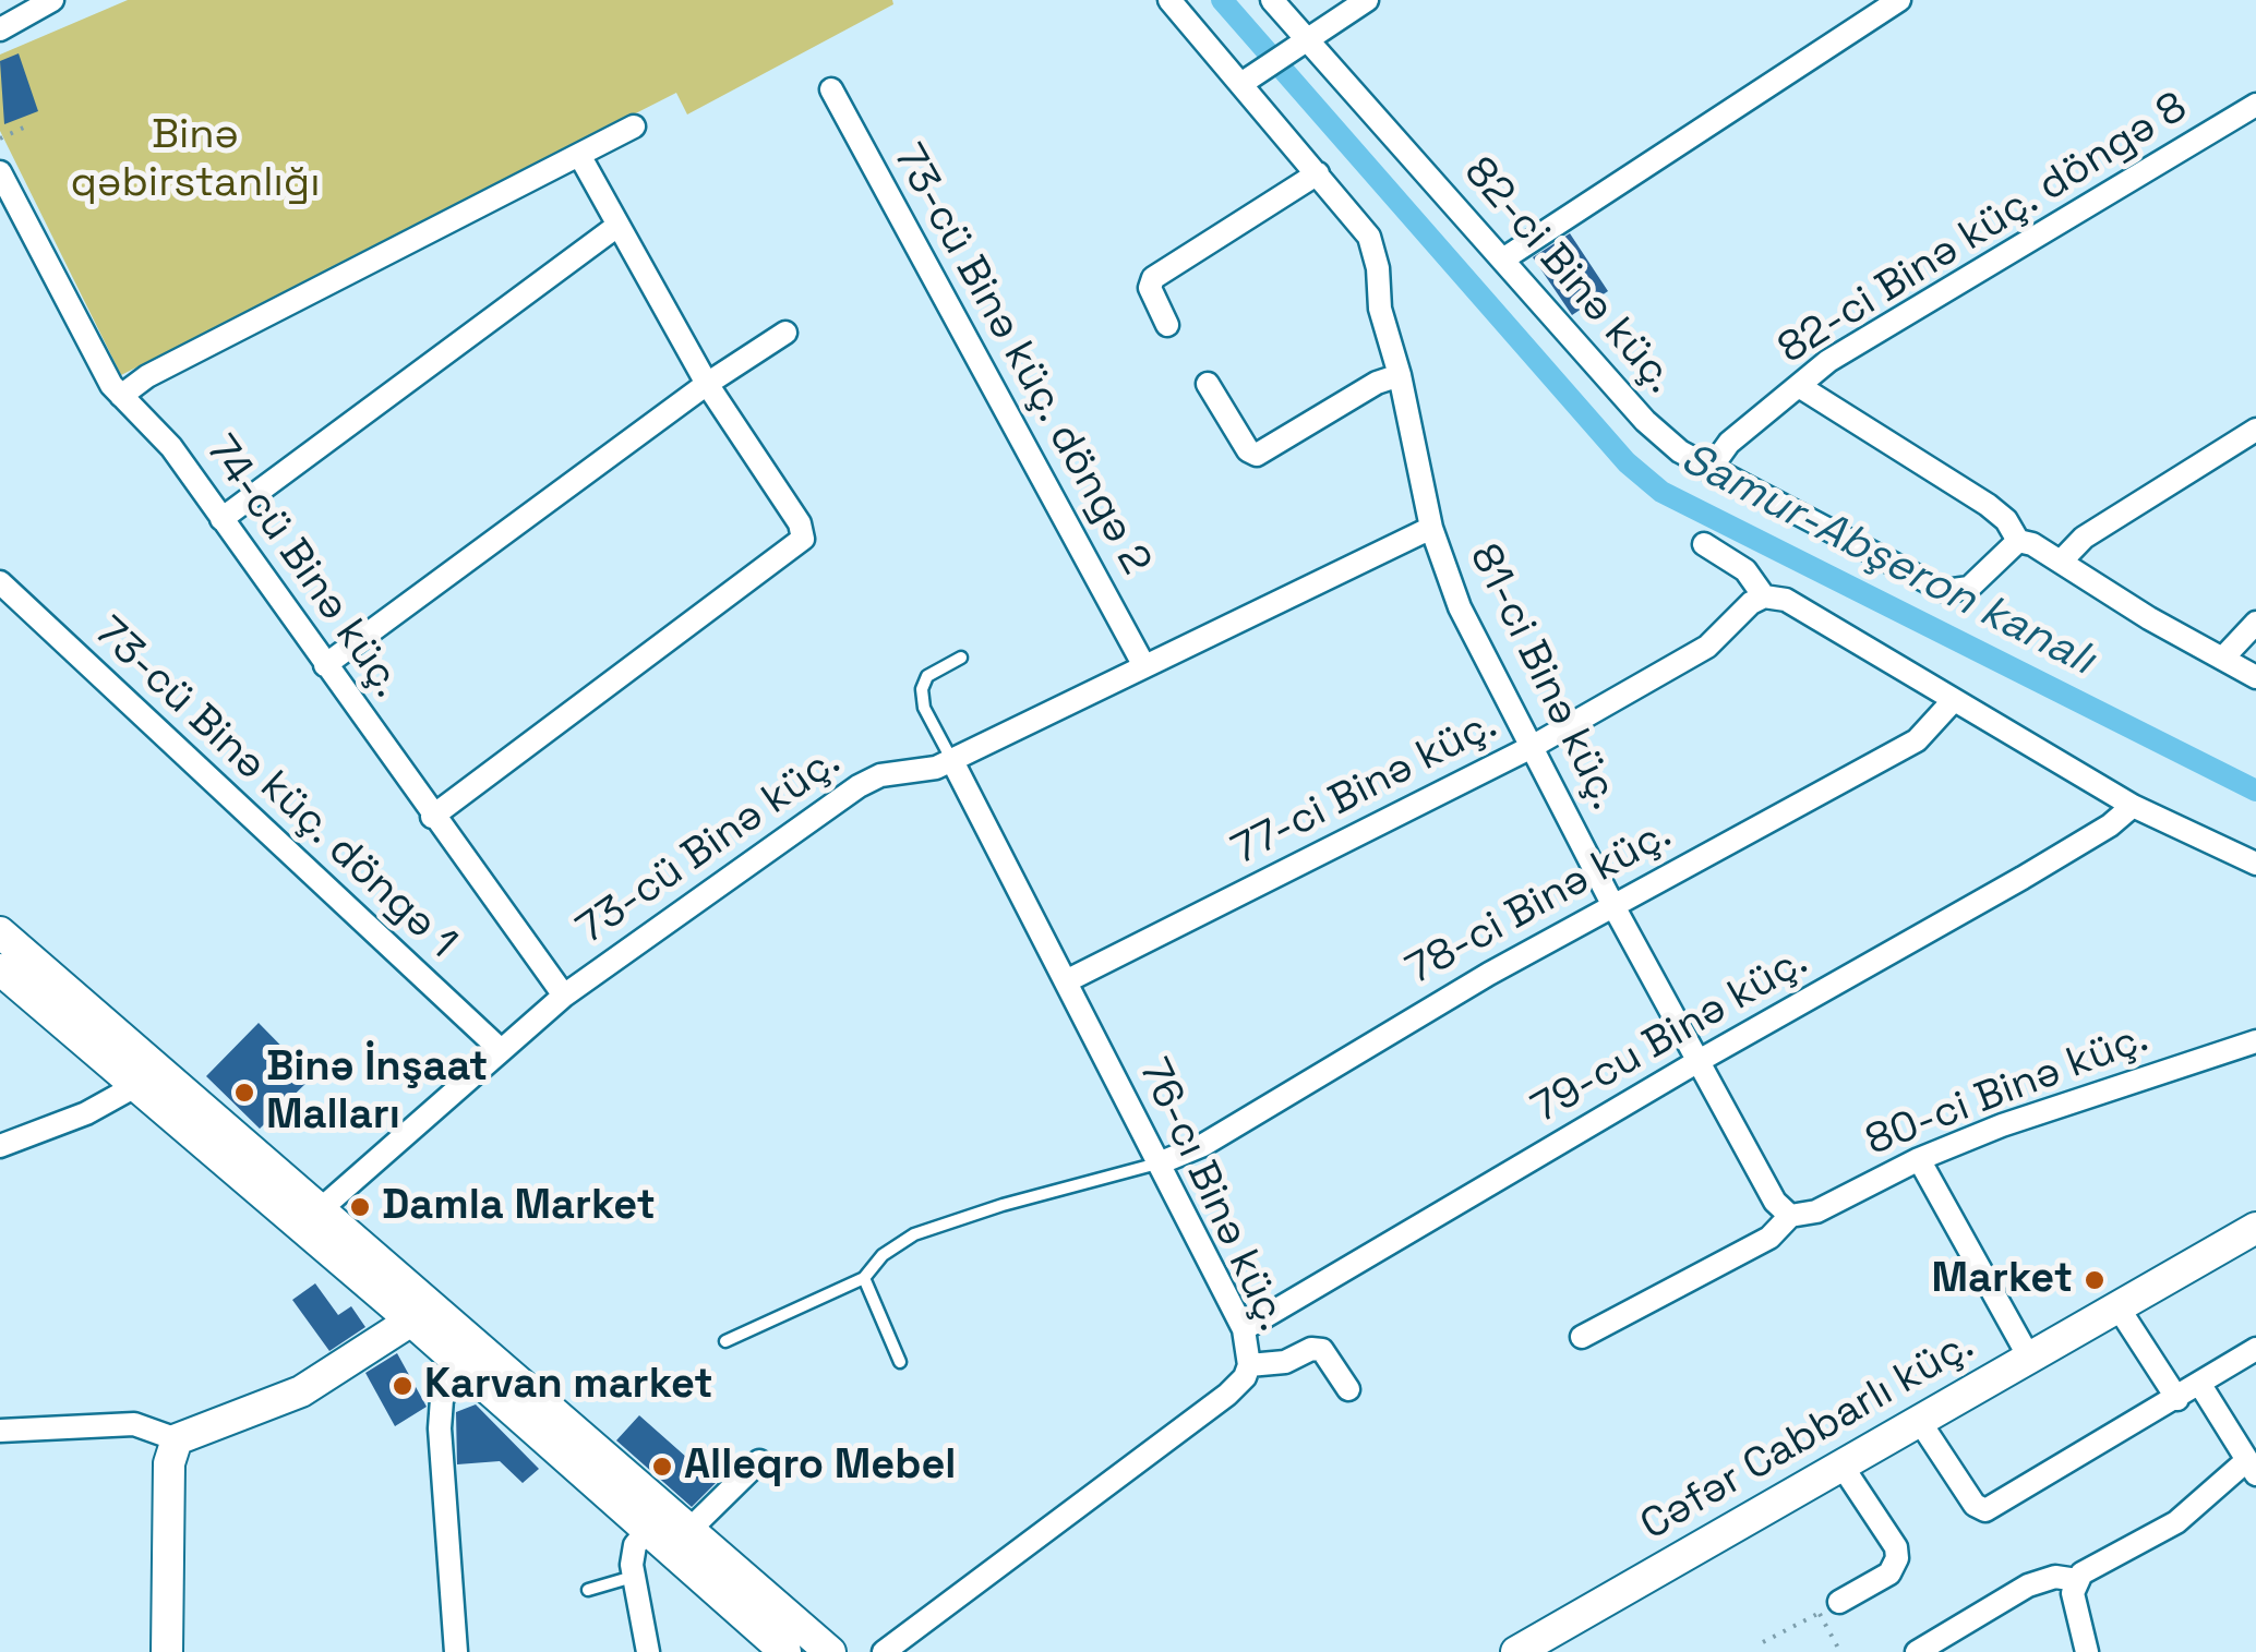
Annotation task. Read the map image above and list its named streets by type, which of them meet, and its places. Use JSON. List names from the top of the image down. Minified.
{"streets":{"main road":["Cəfər Cabbarlı küç."],"street":["82-ci Binə küç. döngə 8","82-ci Binə küç.","73-cü Binə küç. döngə 2","74-cü Binə küç.","81-ci Binə küç.","73-cü Binə küç. döngə 1","77-ci Binə küç.","73-cü Binə küç.","78-ci Binə küç.","79-cu Binə küç.","80-ci Binə küç.","76-cı Binə küç."]},"crossings":[["82-ci Binə küç. döngə 8","82-ci Binə küç."],["73-cü Binə küç. döngə 2","73-cü Binə küç."],["74-cü Binə küç.","73-cü Binə küç."],["81-ci Binə küç.","77-ci Binə küç."],["81-ci Binə küç.","73-cü Binə küç."],["81-ci Binə küç.","78-ci Binə küç."],["81-ci Binə küç.","79-cu Binə küç."],["81-ci Binə küç.","80-ci Binə küç."],["73-cü Binə küç. döngə 1","73-cü Binə küç."],["77-ci Binə küç.","76-cı Binə küç."],["73-cü Binə küç.","76-cı Binə küç."],["78-ci Binə küç.","76-cı Binə küç."],["79-cu Binə küç.","76-cı Binə küç."]],"water":["Samur-Abşeron kanalı"],"parks":["Binə qəbirstanlığı"],"places":["Binə İnşaat Malları","Damla Market","Market","Karvan market","Alleqro Mebel"]}
